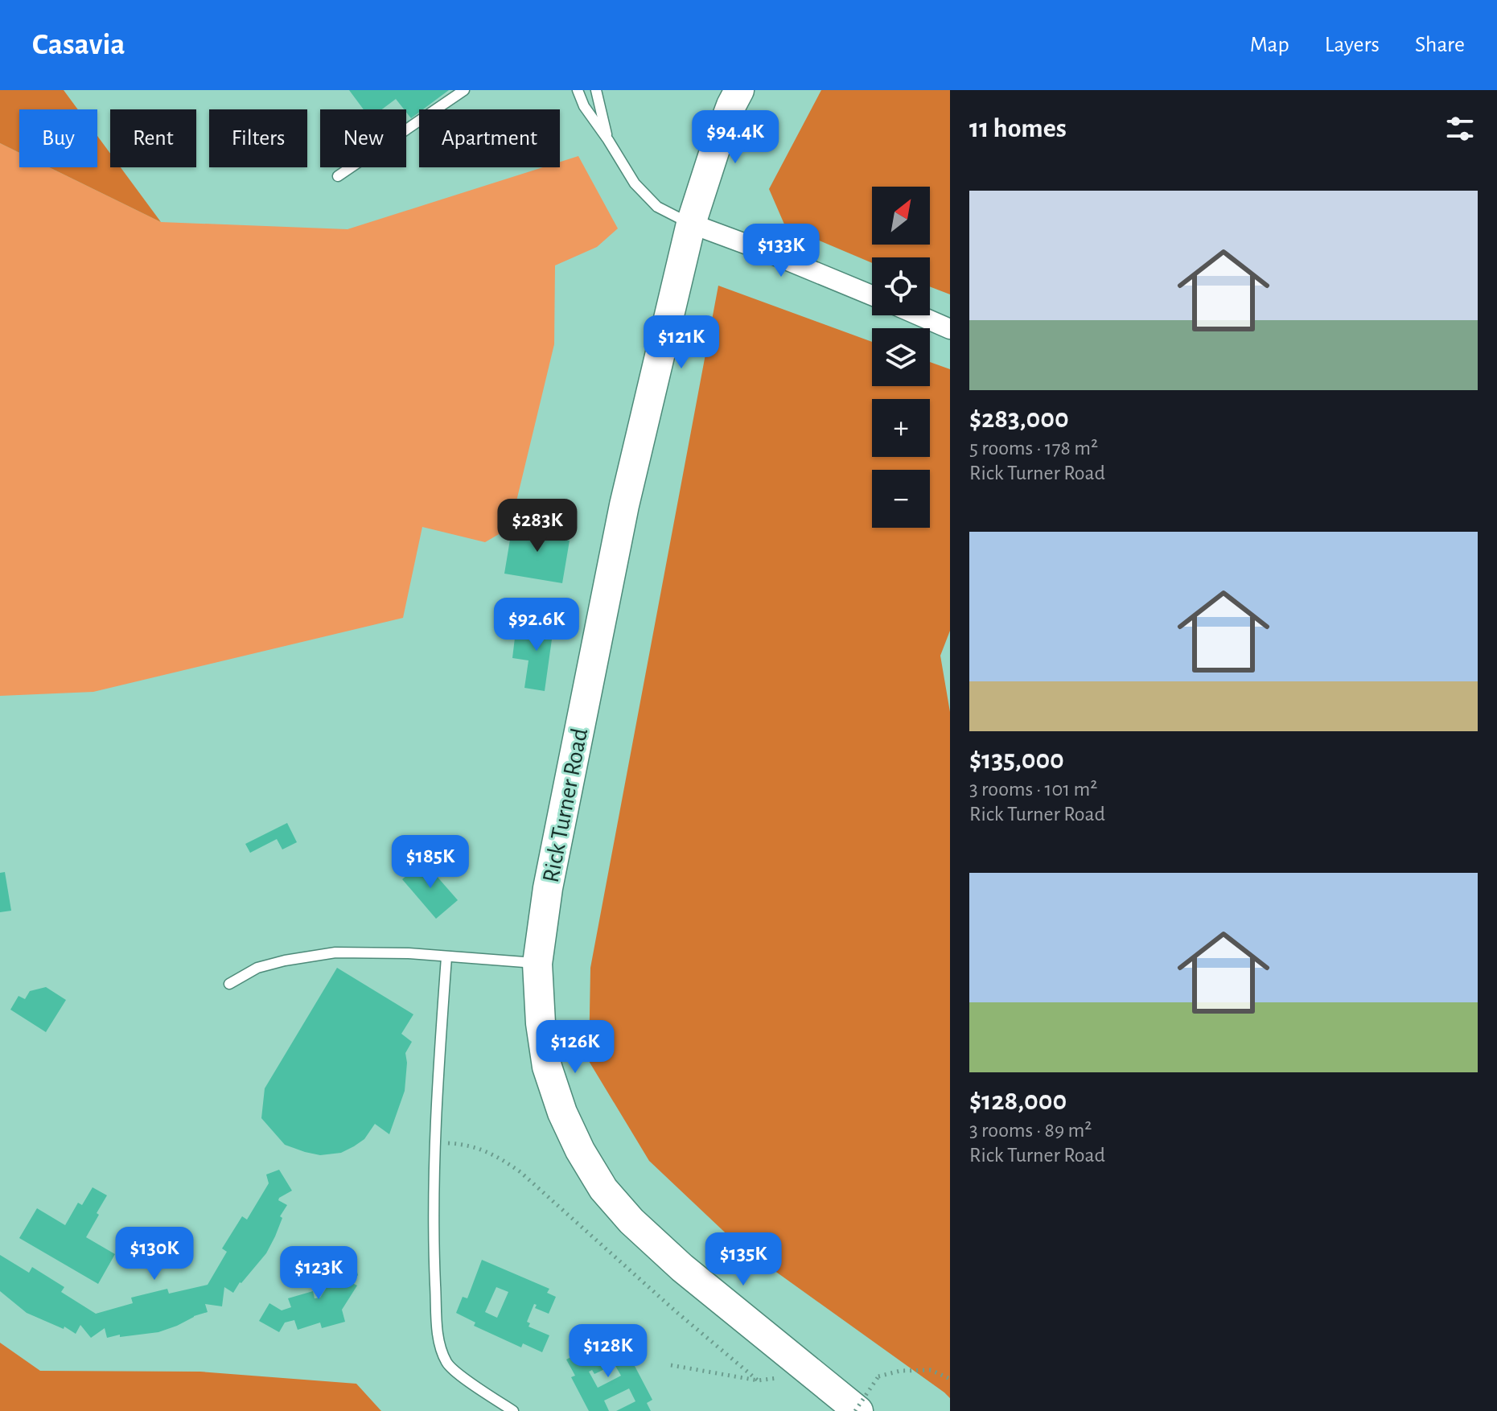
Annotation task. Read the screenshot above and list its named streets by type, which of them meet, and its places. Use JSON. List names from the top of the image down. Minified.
{"streets":{"main road":["Rick Turner Road"]},"north":"top right","page":{"header":"Casavia","nav":["Map","Layers","Share"],"heading":"11 homes","chip":["Buy","Rent","Filters","New","Apartment"],"price":["$94.4K","$133K","$121K","$283K","$92.6K","$185K","$126K","$130K","$135K","$123K","$128K"],"list":[{"name":"$283,000","note":"5 rooms · 178 m² · Rick Turner Road"},{"name":"$135,000","note":"3 rooms · 101 m² · Rick Turner Road"},{"name":"$128,000","note":"3 rooms · 89 m² · Rick Turner Road"}],"map_buttons":["+","−"]}}
